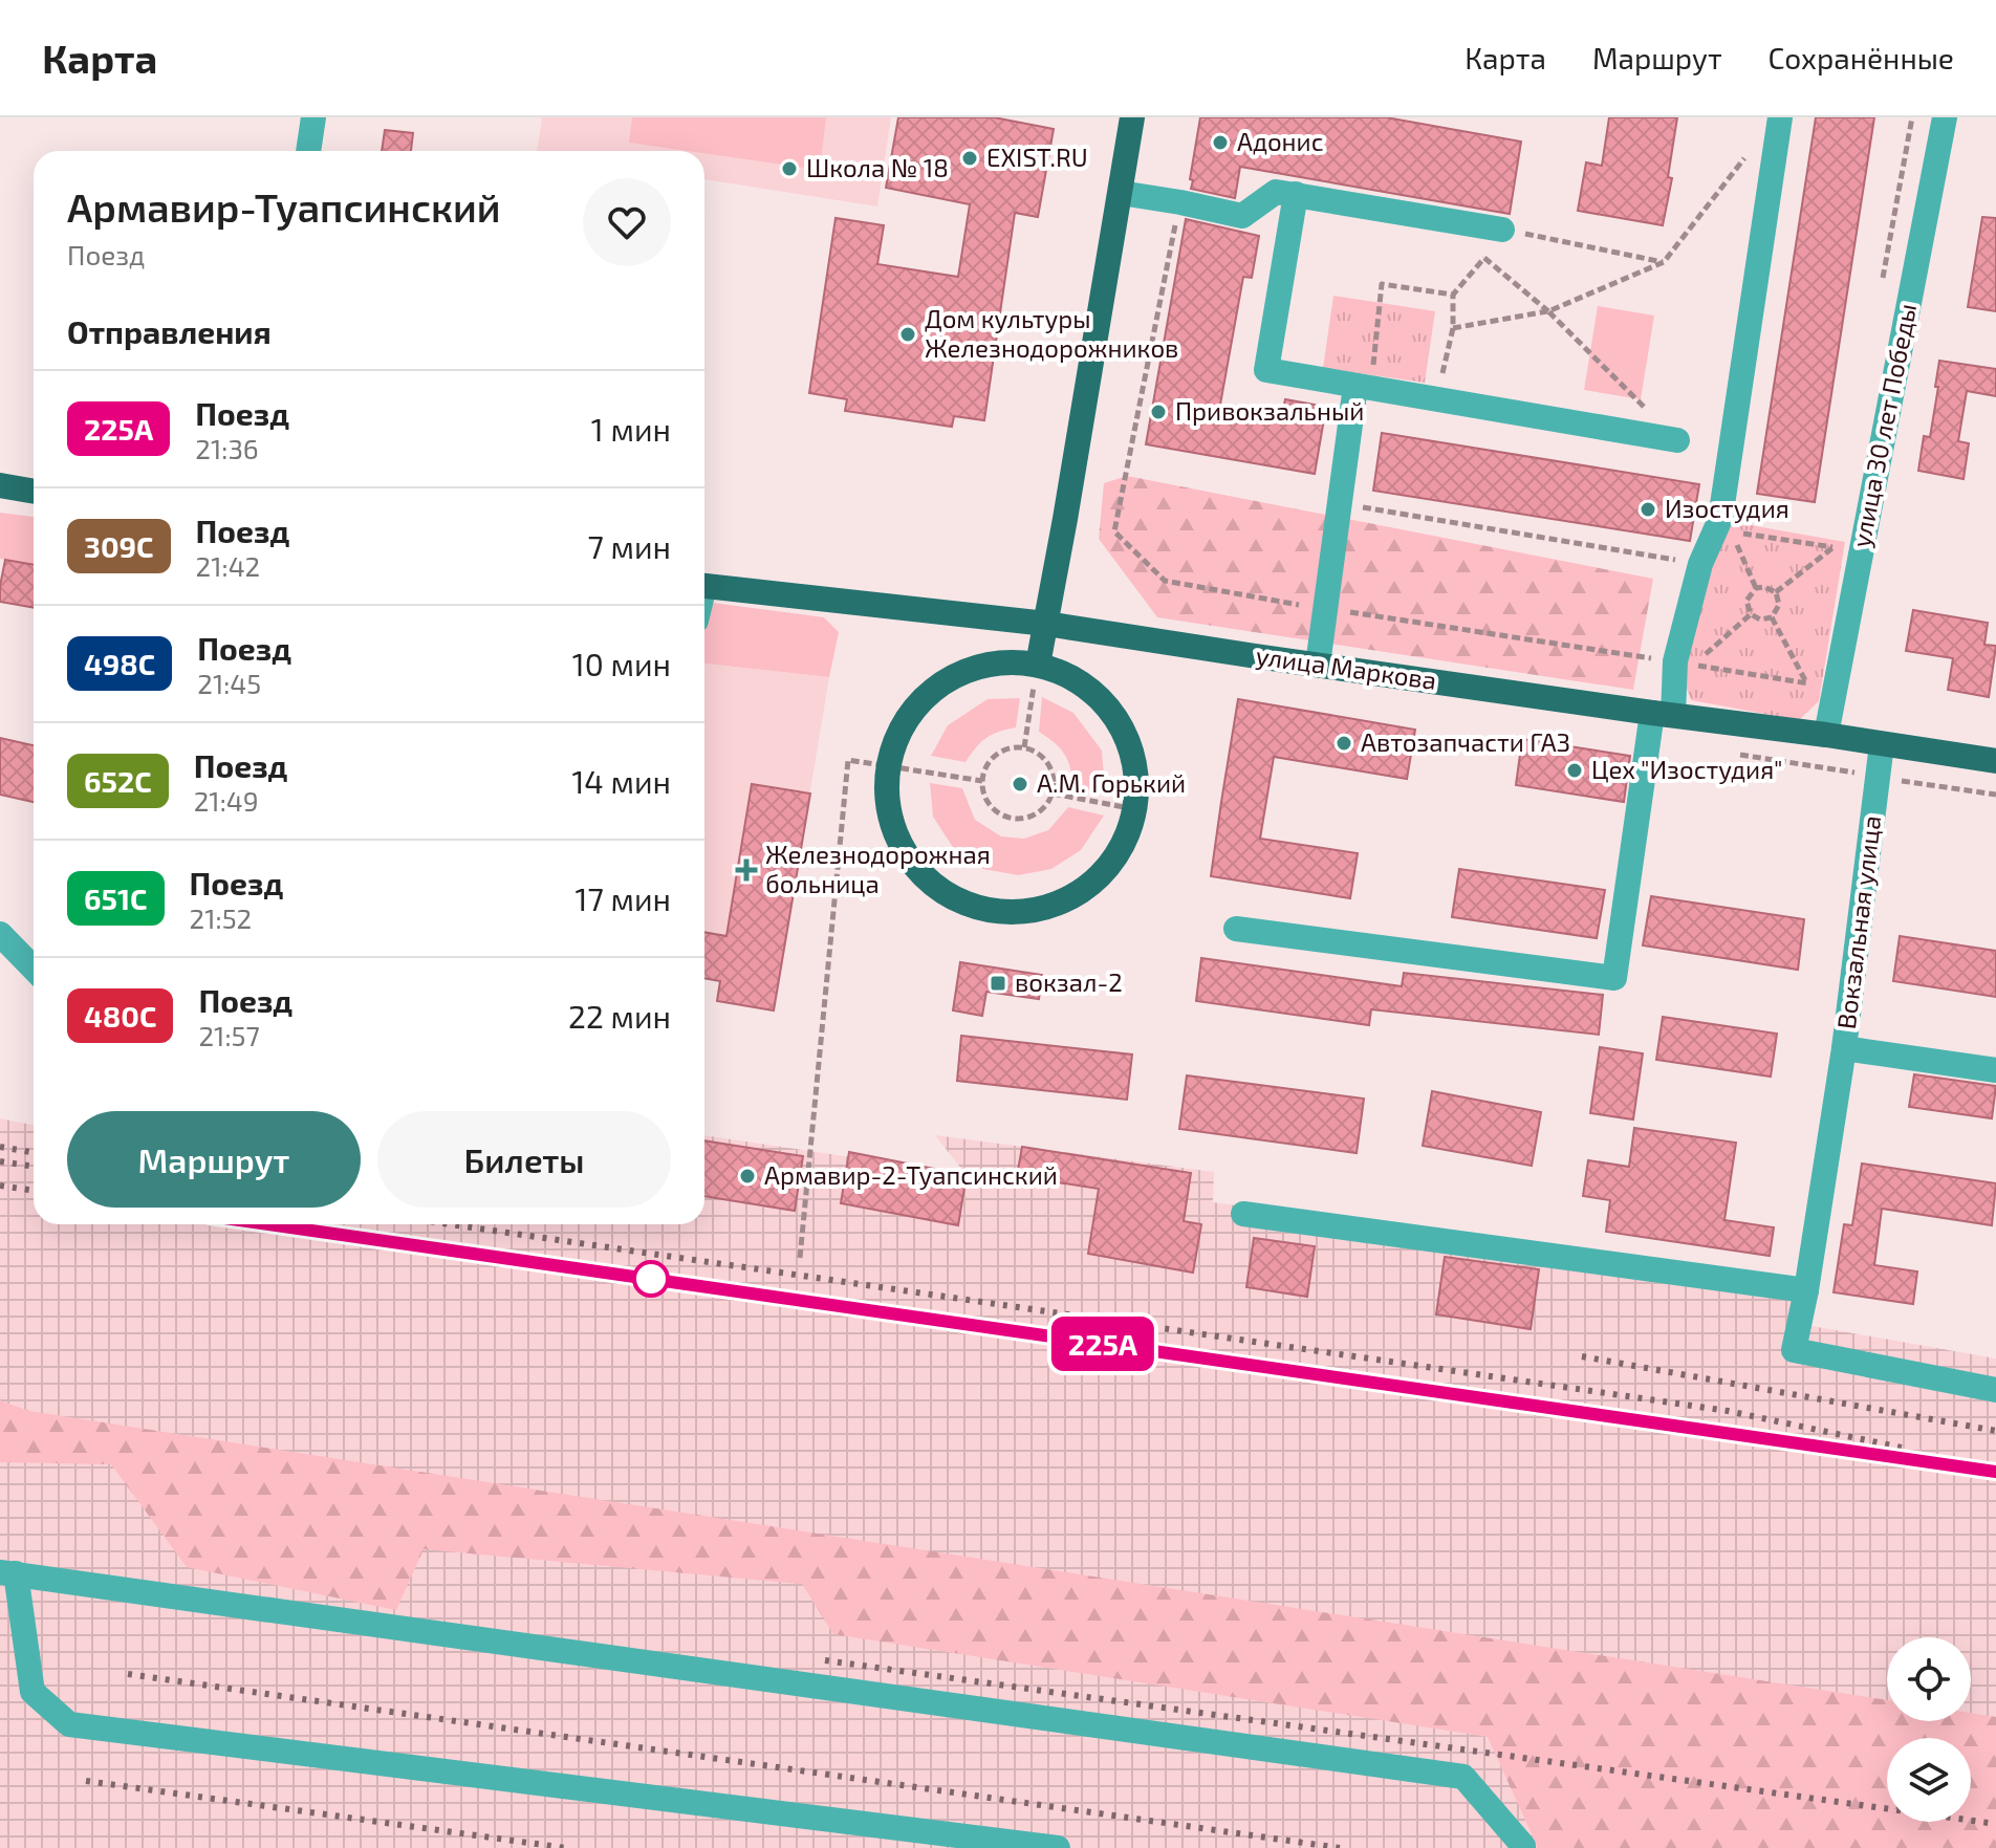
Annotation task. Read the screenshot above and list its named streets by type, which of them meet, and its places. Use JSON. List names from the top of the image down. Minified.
{"streets":{"main road":["улица Маркова"],"street":["улица 30 лет Победы","Вокзальная улица"]},"crossings":[["улица 30 лет Победы","улица Маркова"],["улица Маркова","Вокзальная улица"]],"places":{"other":["Адонис","EXIST.RU","Школа № 18","Дом культуры Железнодорожников","Привокзальный","Изостудия","Автозапчасти ГАЗ","Цех \"Изостудия\"","А.М. Горький","Армавир-2-Туапсинский"],"health":["Железнодорожная больница"],"transit":["вокзал-2"]},"page":{"header":"Карта","nav":["Карта","Маршрут","Сохранённые"],"on_map":"225А","heading":[["Армавир-Туапсинский","Поезд"],"Отправления"],"list":[{"mark":"225А","name":"Поезд","note":"21:36","value":"1 мин"},{"mark":"309С","name":"Поезд","note":"21:42","value":"7 мин"},{"mark":"498С","name":"Поезд","note":"21:45","value":"10 мин"},{"mark":"652С","name":"Поезд","note":"21:49","value":"14 мин"},{"mark":"651С","name":"Поезд","note":"21:52","value":"17 мин"},{"mark":"480С","name":"Поезд","note":"21:57","value":"22 мин"}],"buttons":["Маршрут","Билеты"]}}
